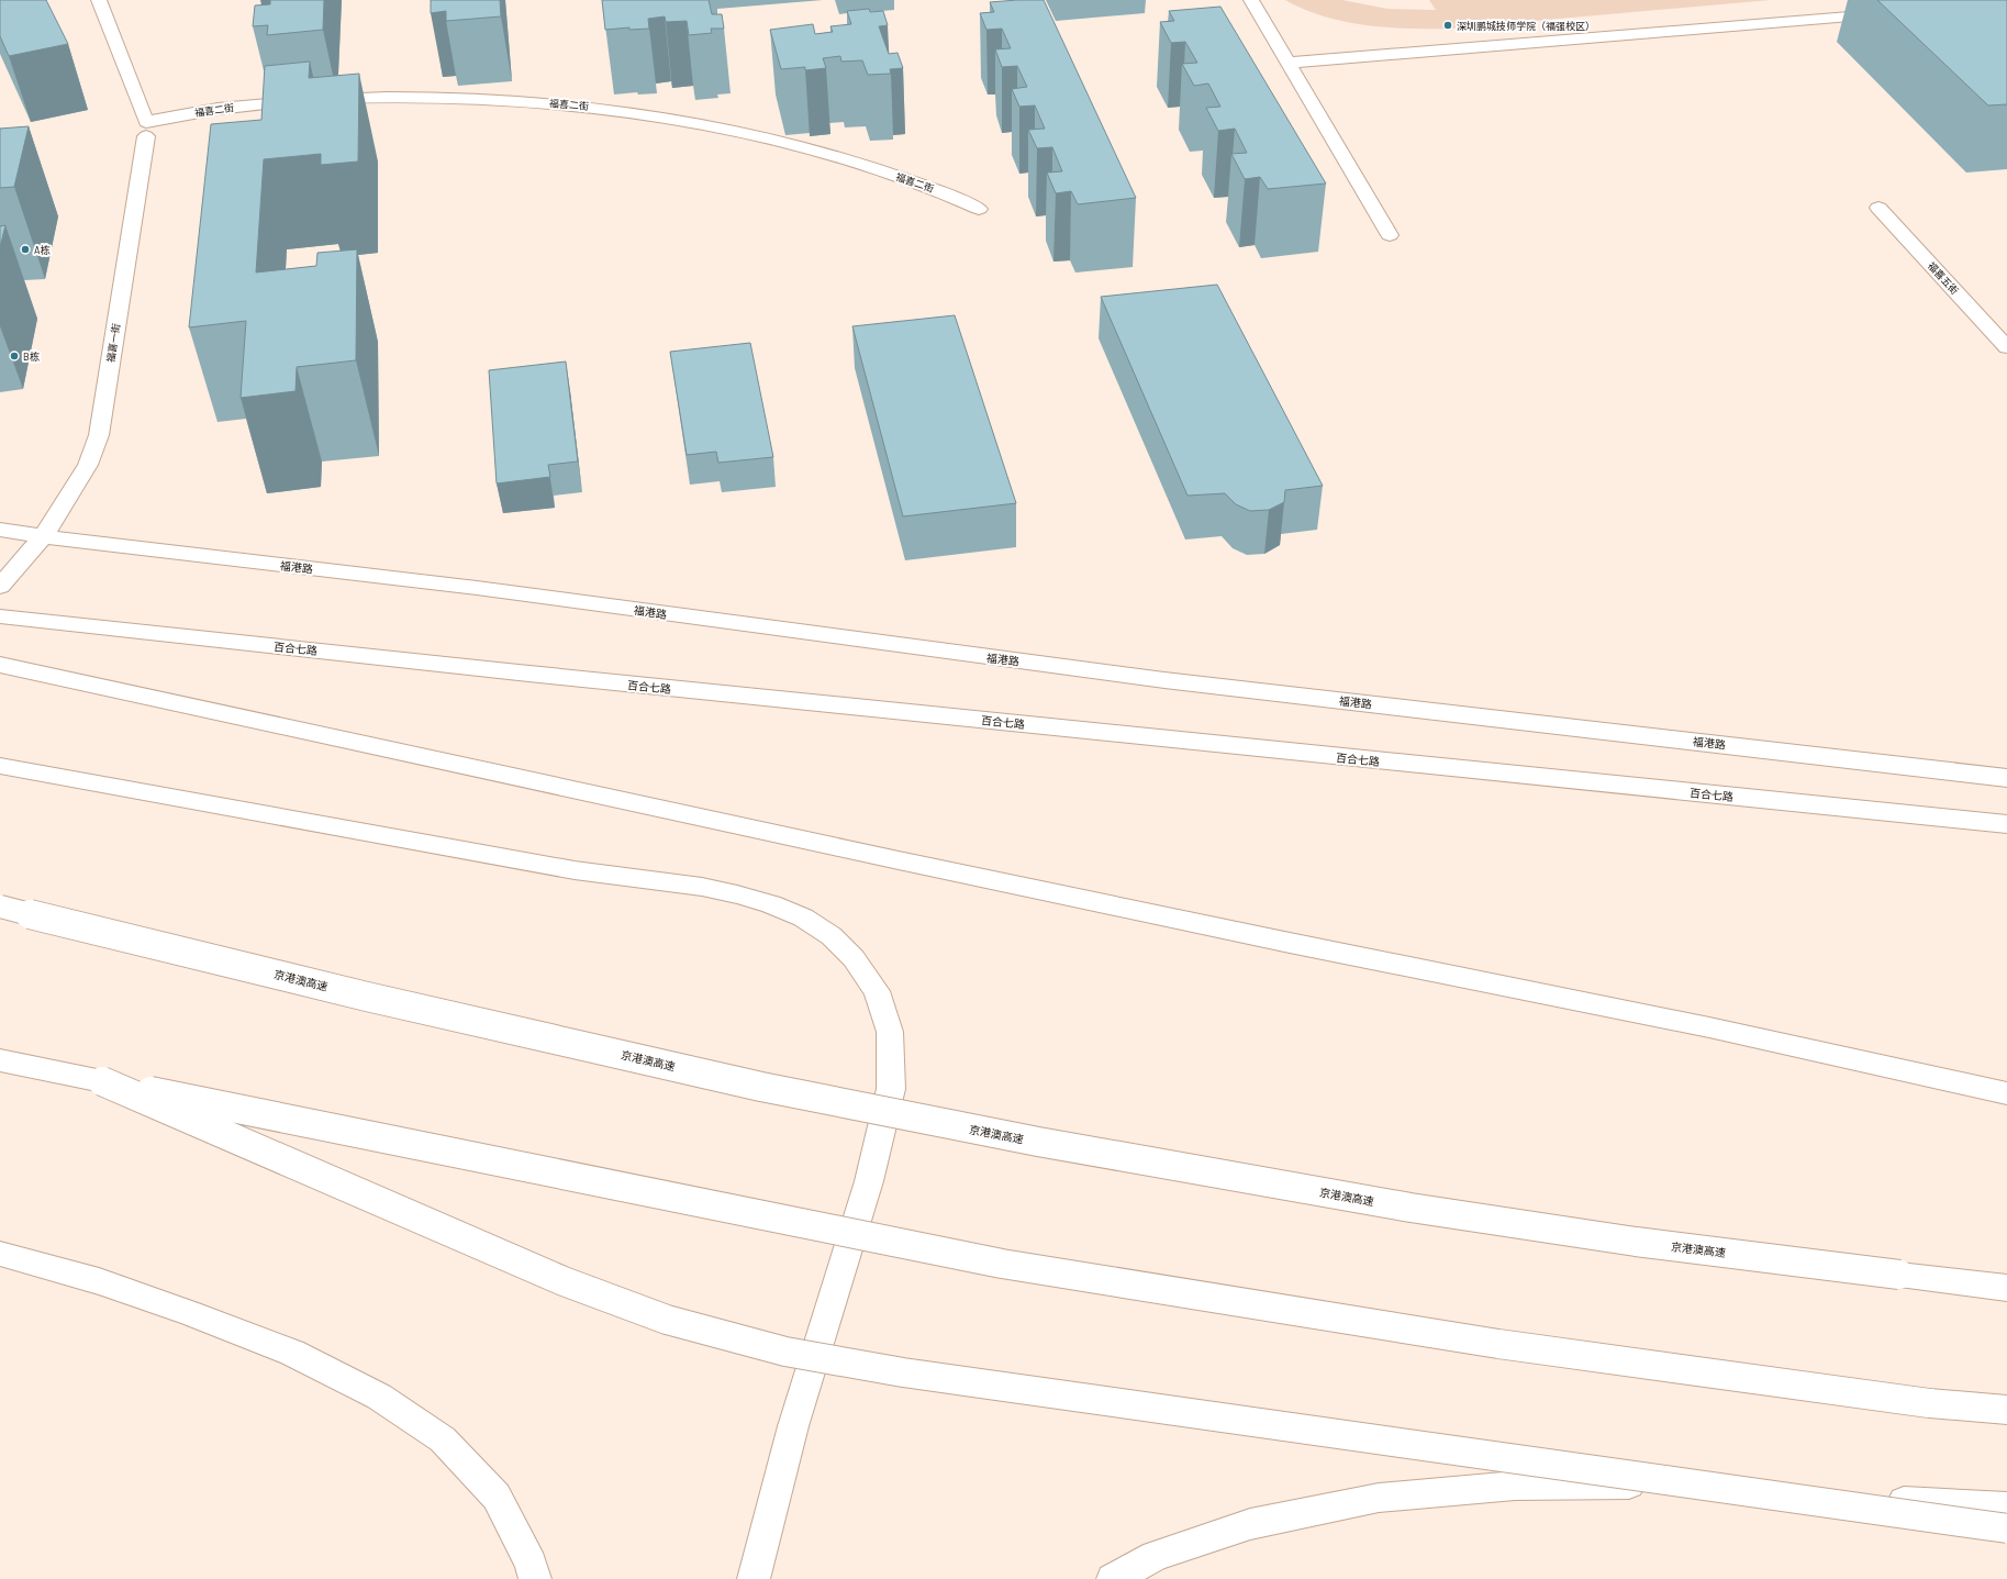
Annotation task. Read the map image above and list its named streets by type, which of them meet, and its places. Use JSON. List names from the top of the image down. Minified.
{"streets":{"main road":["福喜二街","福喜五街","福喜一街","福港路","百合七路","京港澳高速"]},"crossings":[["福喜二街","福喜一街"],["福喜一街","福港路"]],"places":["深圳鹏城技师学院（福强校区）","A栋","B栋"]}
